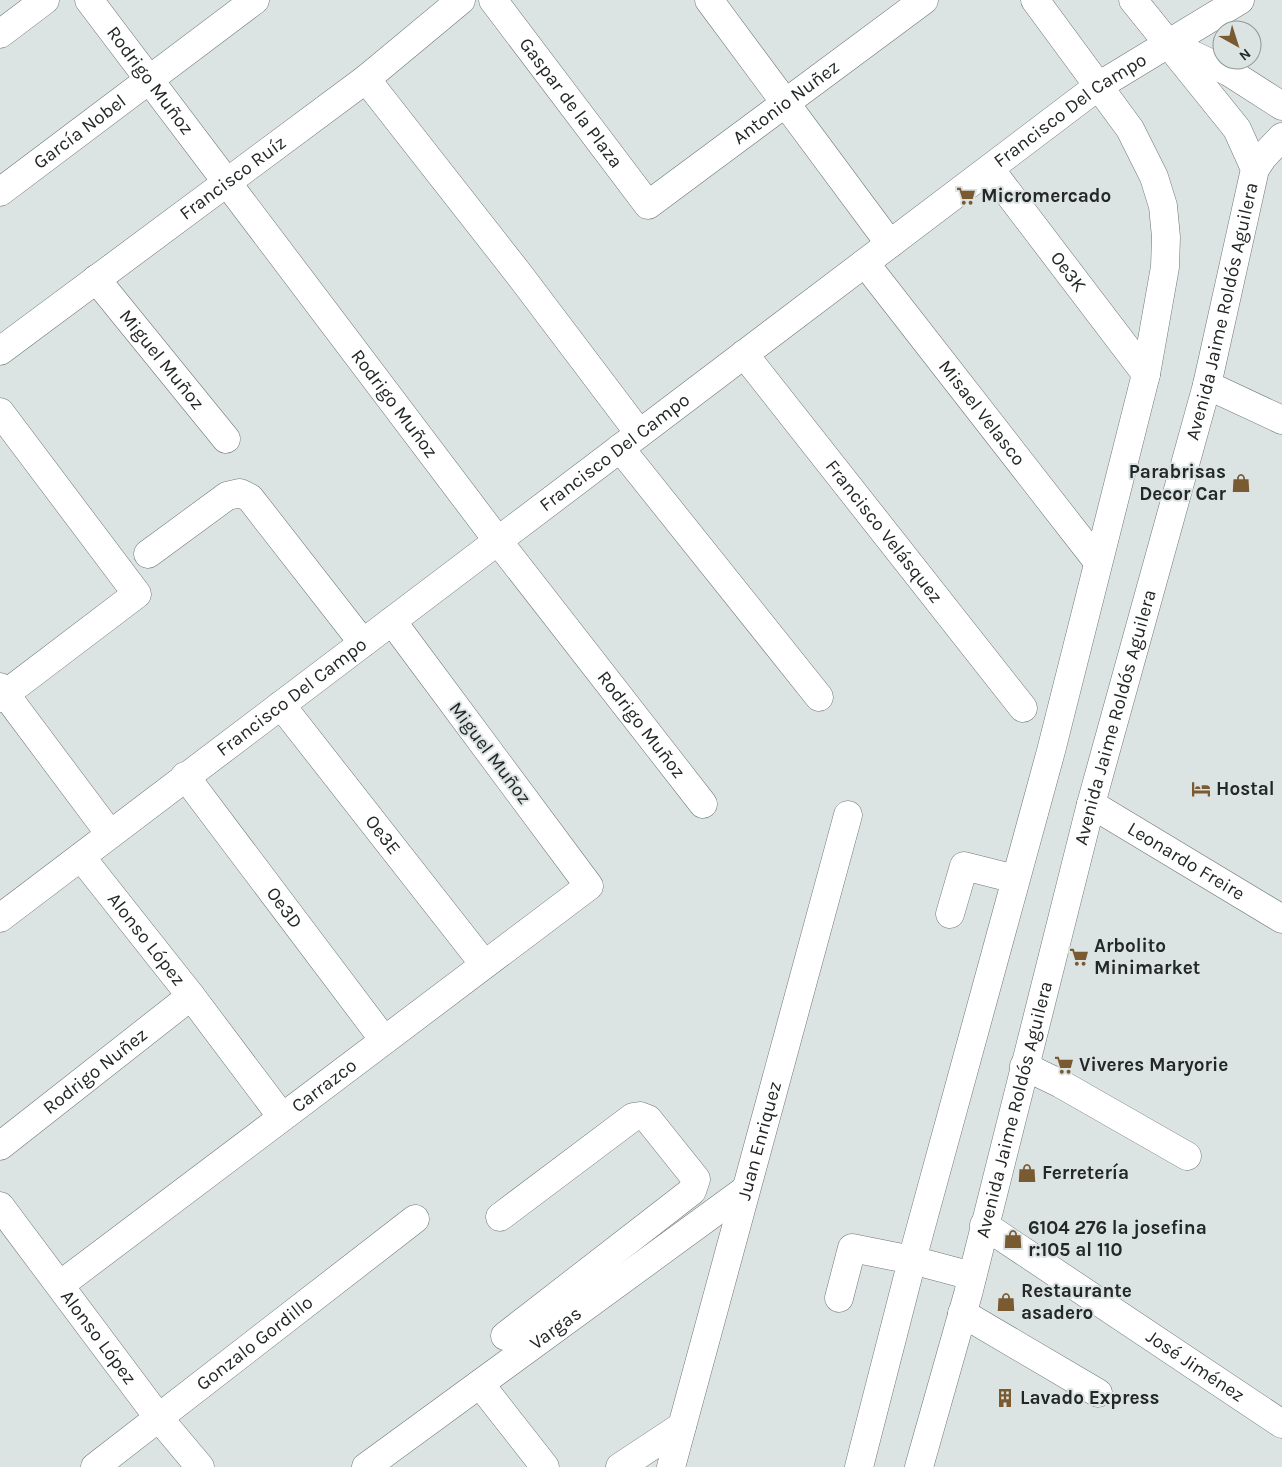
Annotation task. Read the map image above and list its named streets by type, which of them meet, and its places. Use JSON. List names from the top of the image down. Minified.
{"streets":{"street":["Rodrigo Muñoz","Gaspar de la Plaza","Antonio Nuñez","Francisco Del Campo","García Nobel","Francisco Ruíz","Oe3K","Avenida Jaime Roldós Aguilera","Miguel Muñoz","Misael Velasco","Francisco Velásquez","Oe3E","Leonardo Freire","Oe3D","Alonso López","Rodrigo Nuñez","Carrazco","Juan Enriquez","Vargas","Gonzalo Gordillo","José Jiménez"]},"crossings":[["Rodrigo Muñoz","Francisco Del Campo"],["Rodrigo Muñoz","García Nobel"],["Rodrigo Muñoz","Francisco Ruíz"],["Gaspar de la Plaza","Antonio Nuñez"],["Francisco Del Campo","Oe3K"],["Francisco Del Campo","Avenida Jaime Roldós Aguilera"],["Francisco Del Campo","Miguel Muñoz"],["Francisco Del Campo","Misael Velasco"],["Francisco Del Campo","Francisco Velásquez"],["Francisco Del Campo","Oe3E"],["Francisco Del Campo","Oe3D"],["Francisco Del Campo","Alonso López"],["Francisco Ruíz","Miguel Muñoz"],["Avenida Jaime Roldós Aguilera","Leonardo Freire"],["Avenida Jaime Roldós Aguilera","José Jiménez"],["Miguel Muñoz","Carrazco"],["Oe3E","Carrazco"],["Oe3D","Carrazco"],["Alonso López","Rodrigo Nuñez"],["Alonso López","Carrazco"],["Alonso López","Gonzalo Gordillo"],["Juan Enriquez","Vargas"]],"places":{"supermarket":["Micromercado","Arbolito Minimarket","Viveres Maryorie"],"shop":["Parabrisas Decor Car","Ferretería","6104 276 la josefina r:105 al 110","Restaurante asadero"],"hotel":["Hostal"],"building":["Lavado Express"]},"north":"bottom right"}
